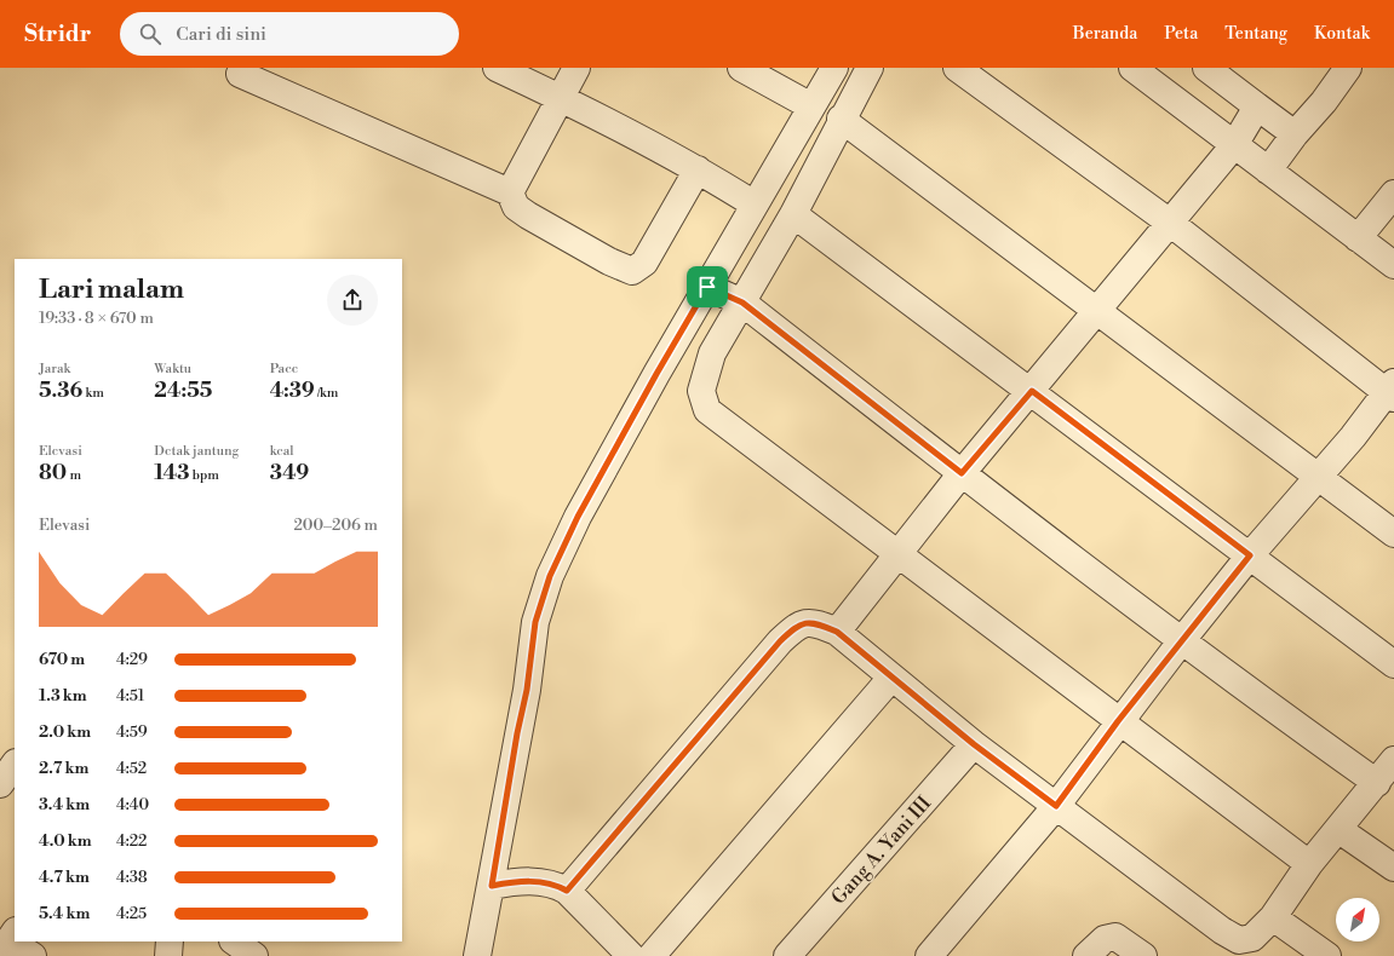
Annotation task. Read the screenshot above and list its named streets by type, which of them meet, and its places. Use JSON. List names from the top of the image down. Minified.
{"streets":{"street":["Gang A. Yani III"]},"north":"top right","page":{"header":"Stridr","search":"Cari di sini","nav":["Beranda","Peta","Tentang","Kontak"],"heading":["Lari malam","19:33 · 8 × 670 m"],"stats":[["Jarak","5.36 km"],["Waktu","24:55"],["Pace","4:39 /km"],["Elevasi","80 m"],["Detak jantung","143 bpm"],["kcal","349"]],"chart":["Elevasi","200–206 m"],"list":[{"name":"670 m","note":"4:29"},{"name":"1.3 km","note":"4:51"},{"name":"2.0 km","note":"4:59"},{"name":"2.7 km","note":"4:52"},{"name":"3.4 km","note":"4:40"},{"name":"4.0 km","note":"4:22"},{"name":"4.7 km","note":"4:38"},{"name":"5.4 km","note":"4:25"}]}}
